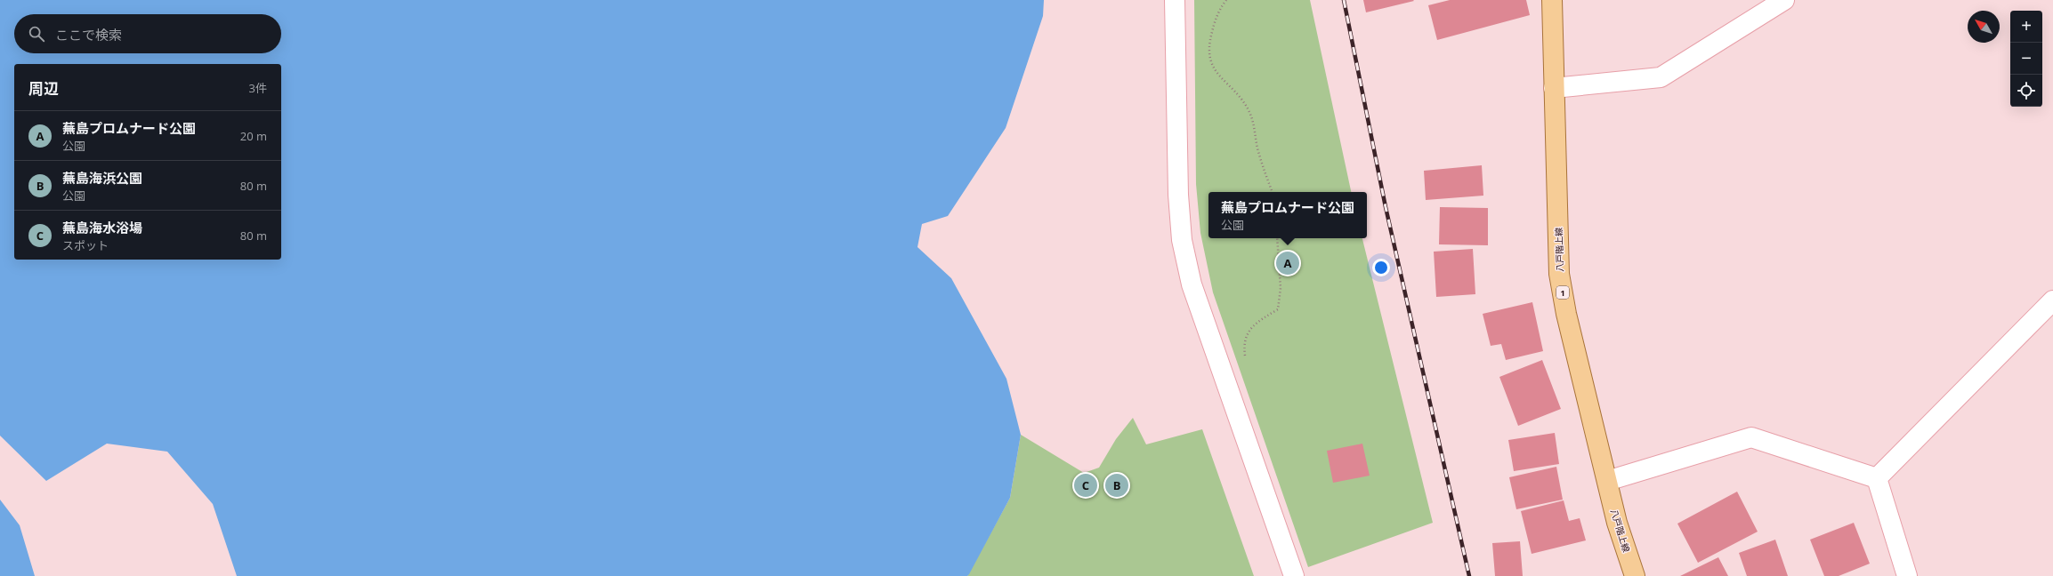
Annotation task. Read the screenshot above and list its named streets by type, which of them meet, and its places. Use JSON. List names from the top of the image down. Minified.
{"streets":{"main road":["八戸階上線","1"]},"north":"top left","page":{"map_buttons":["+","−"],"search":"ここで検索","heading":["周辺","3件"],"list":[{"mark":"A","name":"蕪島プロムナード公園","note":"公園","value":"20 m"},{"mark":"B","name":"蕪島海浜公園","note":"公園","value":"80 m"},{"mark":"C","name":"蕪島海水浴場","note":"スポット","value":"80 m"}],"popup":["蕪島プロムナード公園","公園"],"pins":["A","B","C"]}}
